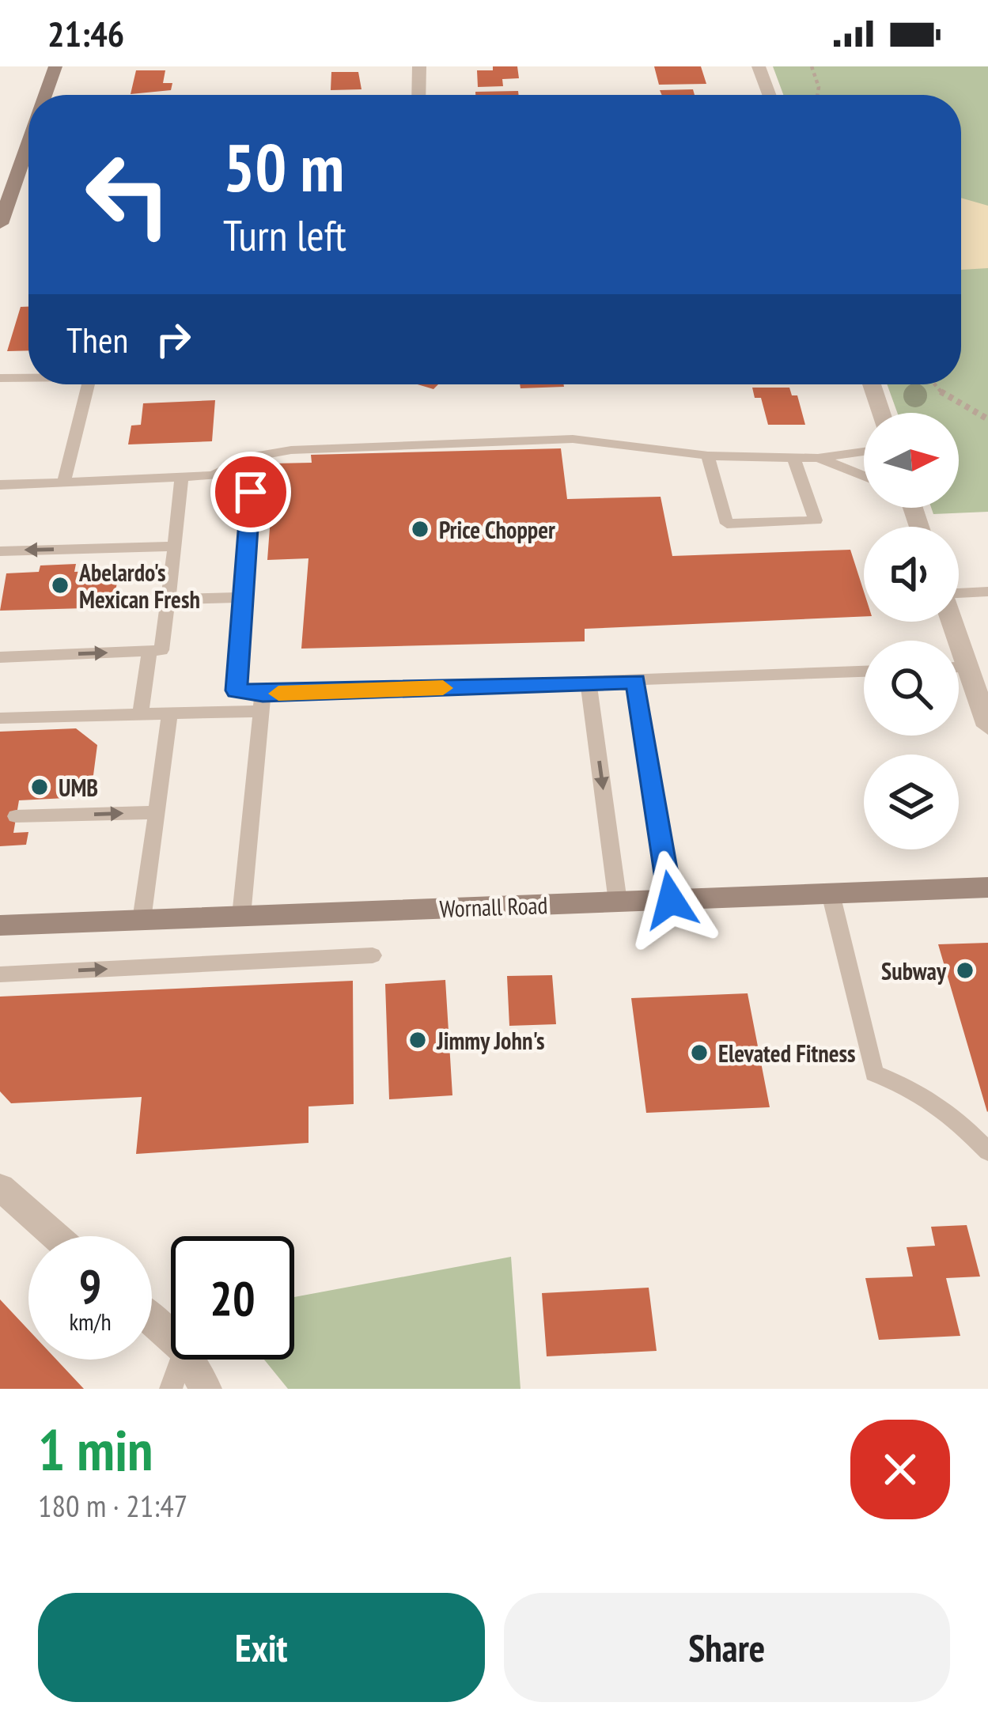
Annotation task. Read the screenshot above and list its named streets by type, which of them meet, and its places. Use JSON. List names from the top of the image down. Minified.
{"streets":{"main road":["Wornall Road"]},"places":["Price Chopper","Abelardo's Mexican Fresh","UMB","Subway","Jimmy John's","Elevated Fitness"],"north":"right","page":{"status":"21:46","turn":["50 m","Turn left"],"then":"Then","speed":"9 km/h","limit":"20","heading":["1 min","180 m · 21:47"],"buttons":["Exit","Share"]}}
